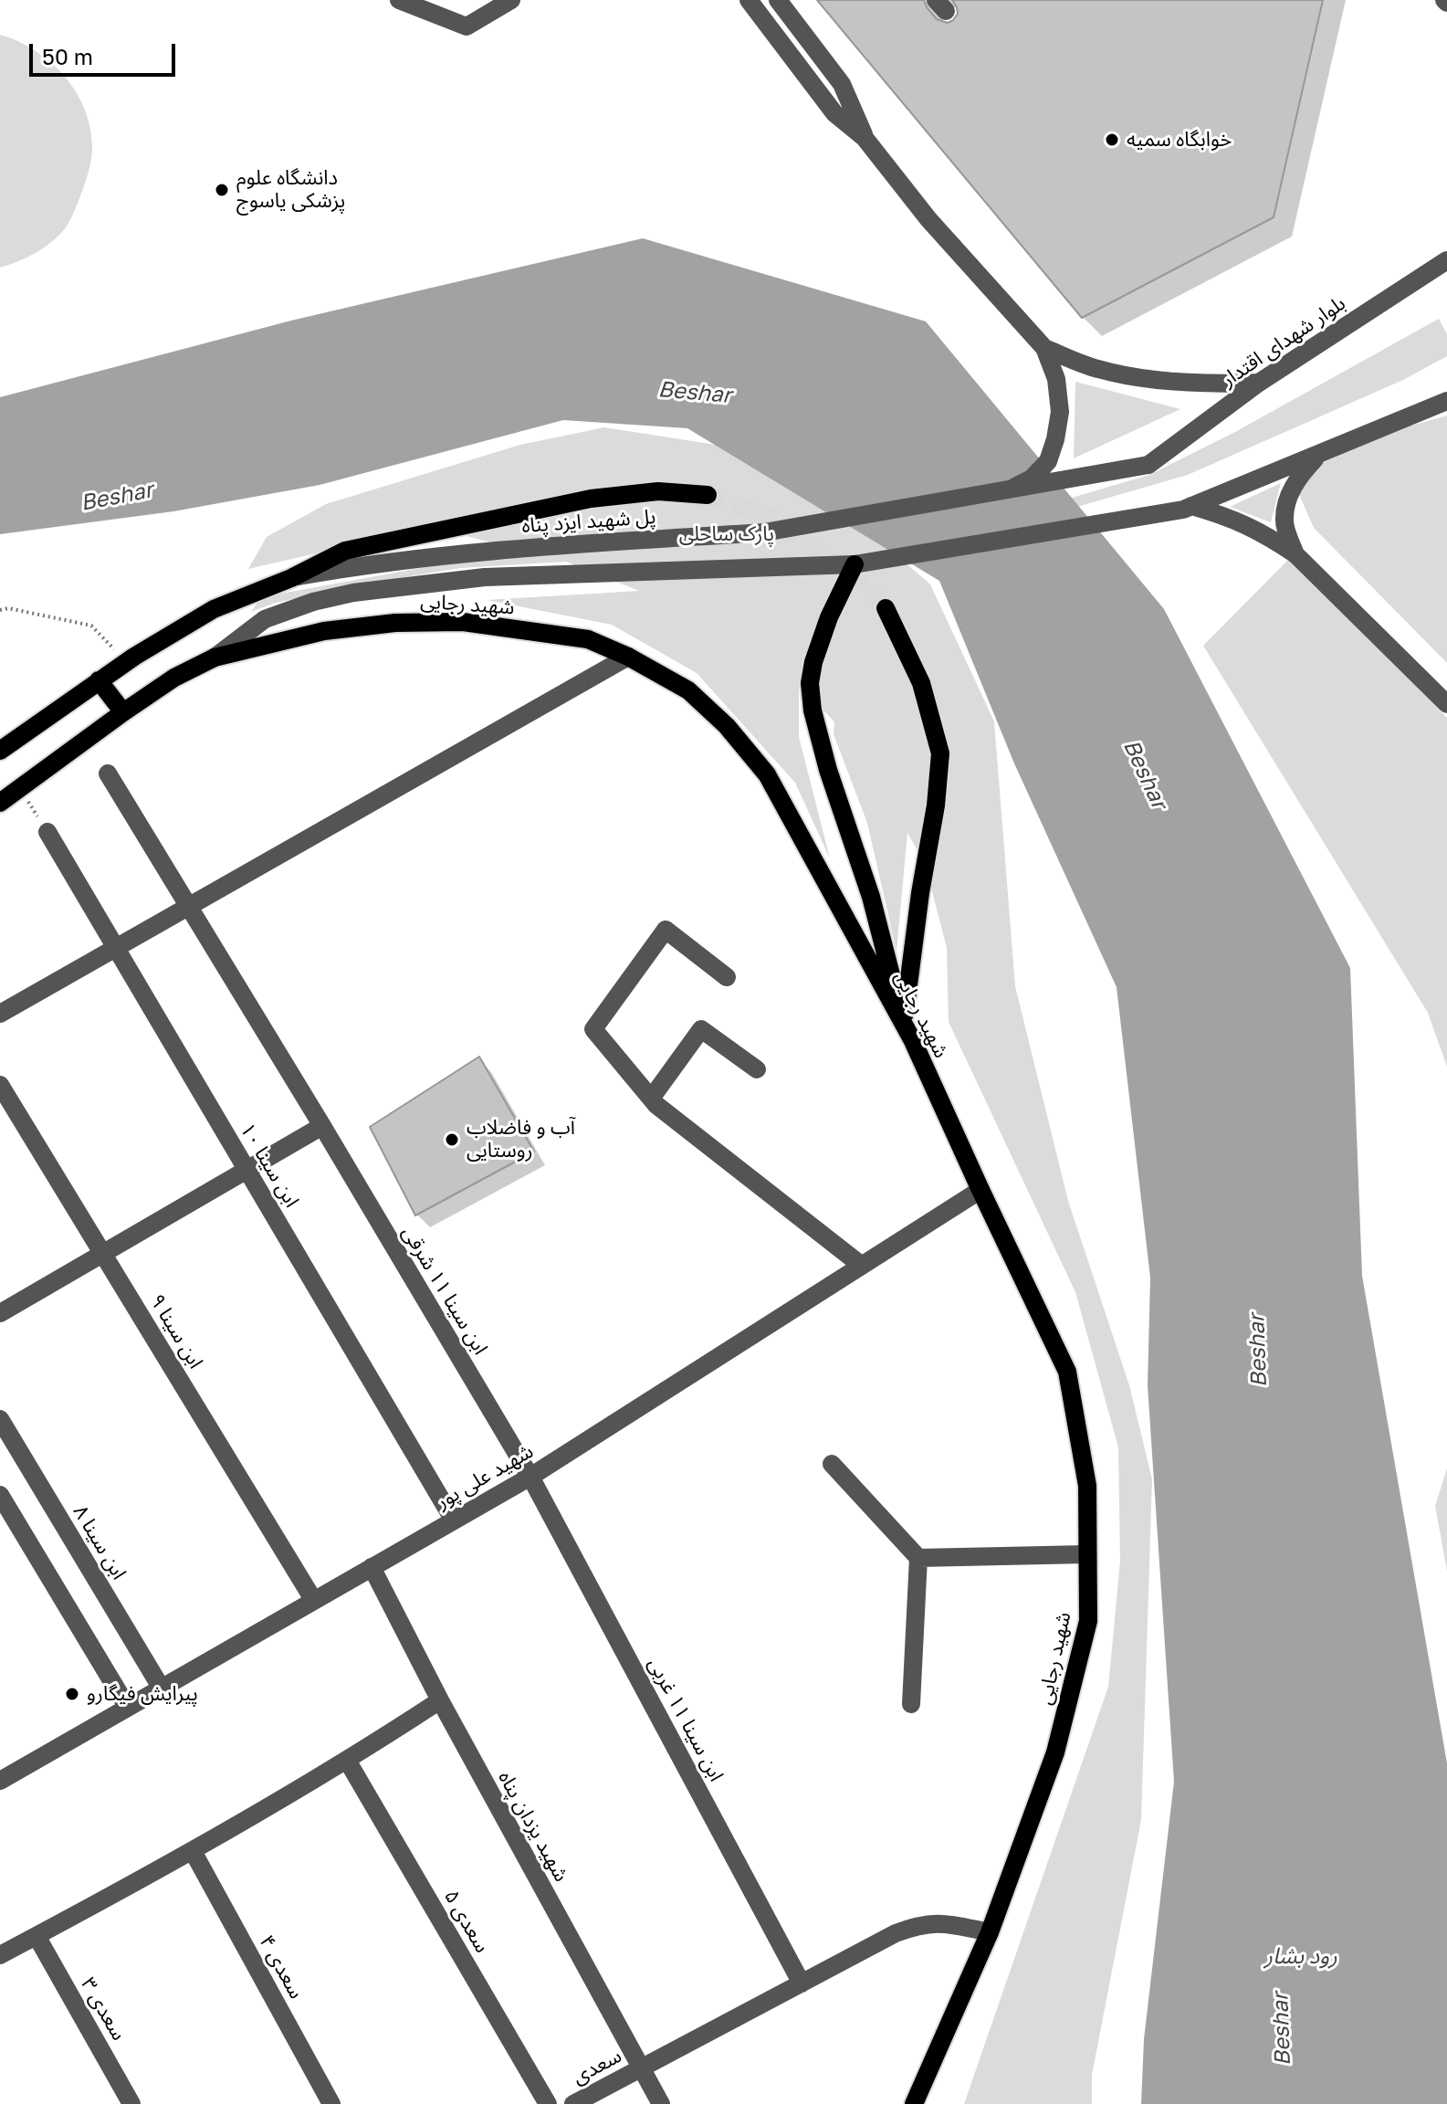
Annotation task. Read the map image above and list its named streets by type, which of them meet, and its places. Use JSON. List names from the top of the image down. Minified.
{"streets":{"main road":["پل شهید ایزد پناه","شهید رجایی"],"street":["بلوار شهدای اقتدار","ابن سینا ۱۰","ابن سینا ۱۱ شرقی","ابن سینا ۹","شهید علی پور","ابن سینا ۸","ابن سینا ۱۱ غربی","شهید یزدان پناه","سعدی ۵","سعدی ۴","سعدی ۳","سعدی"]},"crossings":[["بلوار شهدای اقتدار","پل شهید ایزد پناه"],["شهید رجایی","شهید علی پور"],["شهید رجایی","سعدی"],["ابن سینا ۱۰","شهید علی پور"],["ابن سینا ۱۱ شرقی","شهید علی پور"],["ابن سینا ۱۱ شرقی","ابن سینا ۱۱ غربی"],["ابن سینا ۹","شهید علی پور"],["شهید علی پور","ابن سینا ۸"],["شهید علی پور","ابن سینا ۱۱ غربی"],["شهید علی پور","شهید یزدان پناه"],["ابن سینا ۱۱ غربی","سعدی"],["شهید یزدان پناه","سعدی"]],"water":["Beshar","رود بشار"],"parks":["پارک ساحلی"],"places":["خوابگاه سمیه","دانشگاه علوم پزشکی یاسوج","آب و فاضلاب روستایی","پیرایش فیگارو"],"scale_bar":"50 m"}
